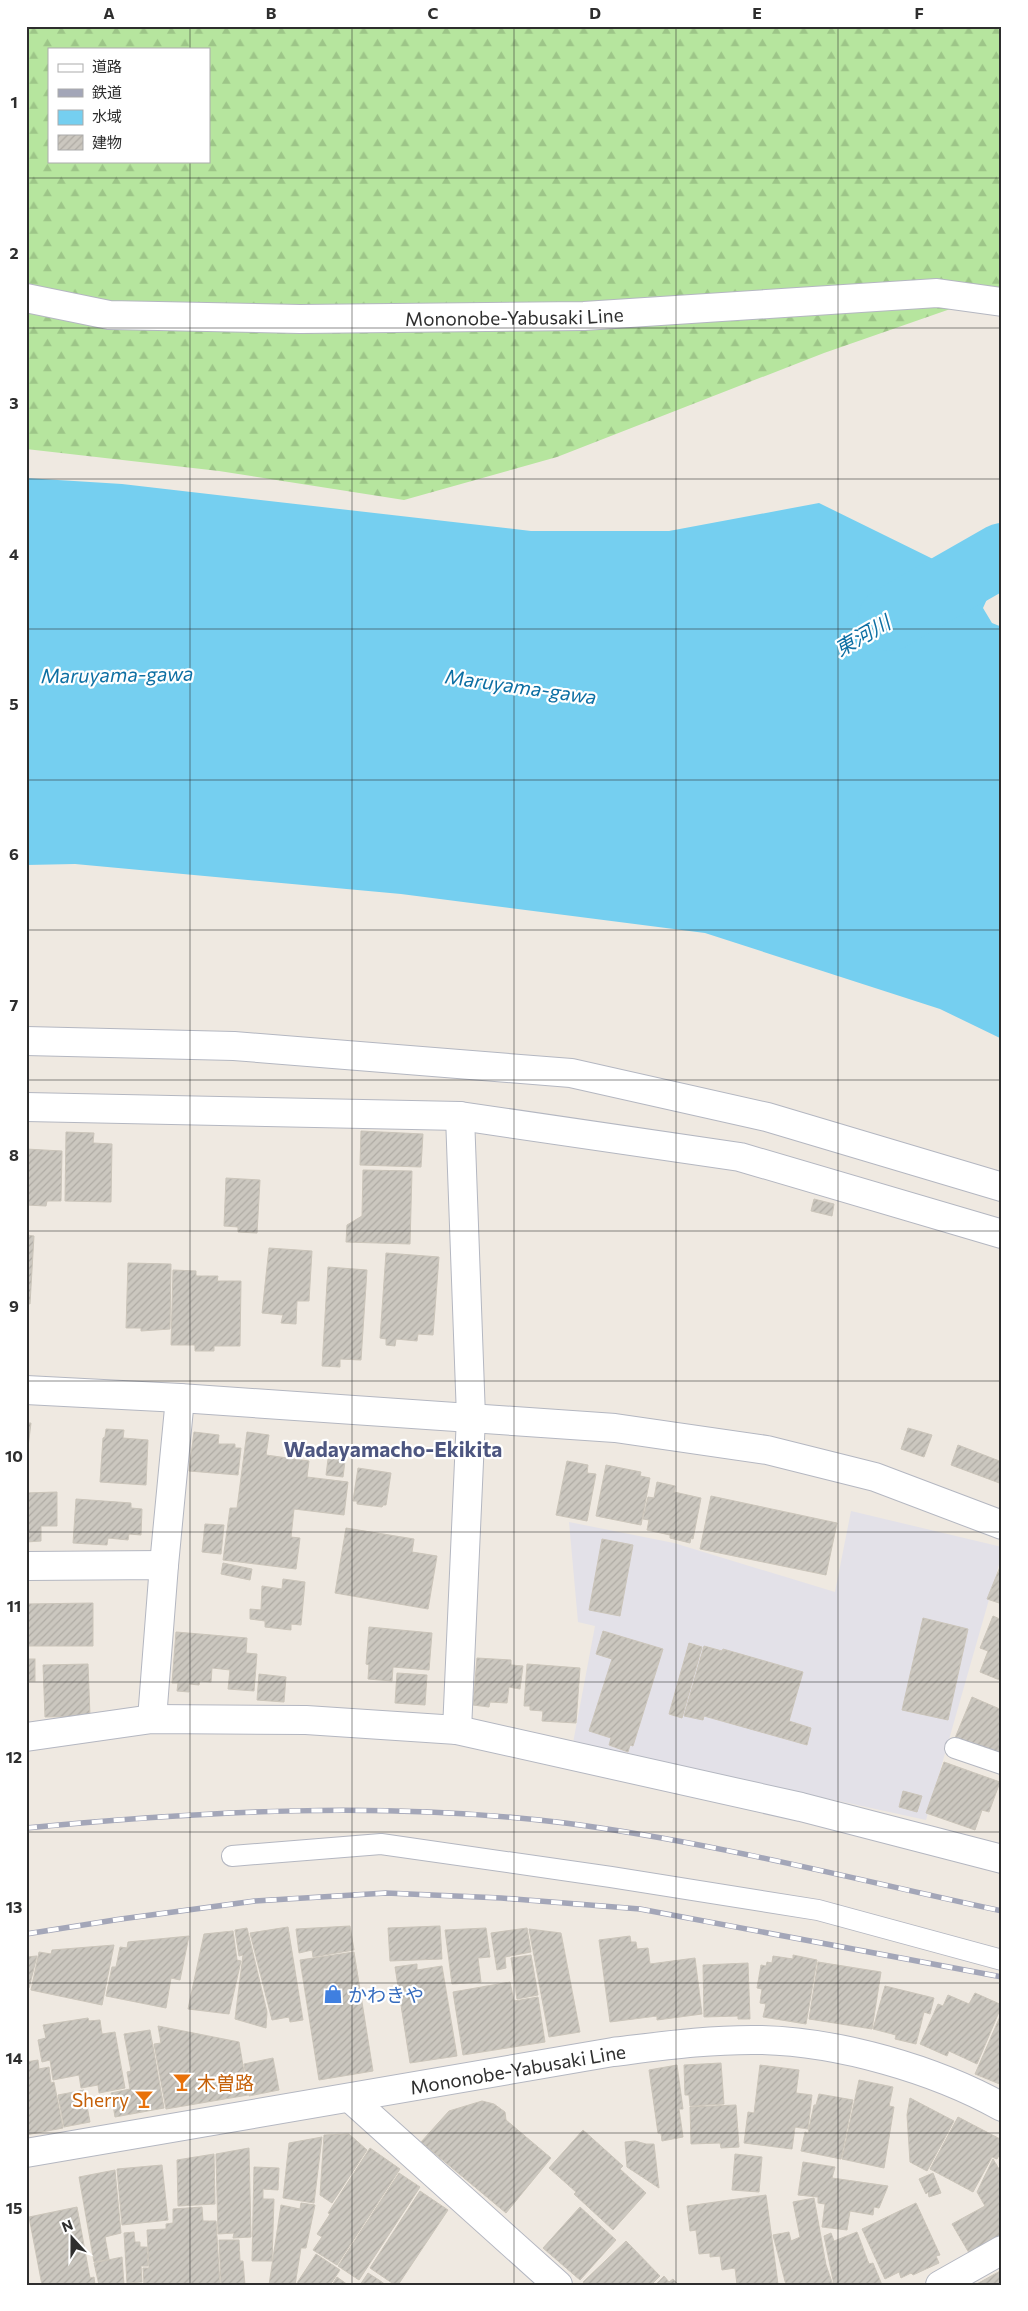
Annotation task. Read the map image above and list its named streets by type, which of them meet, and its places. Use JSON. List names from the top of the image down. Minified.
{"streets":{"street":["Mononobe-Yabusaki Line"]},"districts":["Wadayamacho-Ekikita"],"water":["東河川","Maruyama-gawa"],"places":{"shop":["かわきや"],"bar":["木曽路","Sherry"]},"legend":["道路","鉄道","水域","建物"],"north":"top","grid":{"columns":["A","B","C","D","E","F"],"rows":["1","2","3","4","5","6","7","8","9","10","11","12","13","14","15"]}}
